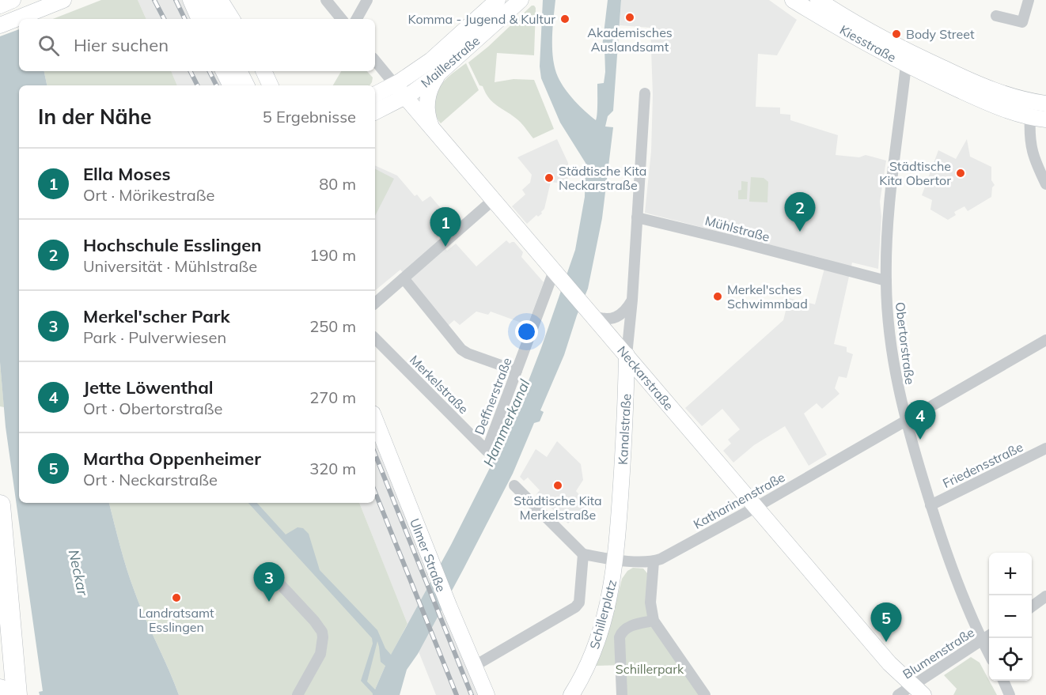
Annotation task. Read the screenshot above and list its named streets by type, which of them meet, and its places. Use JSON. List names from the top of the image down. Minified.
{"streets":{"main road":["Kiesstraße","Maillestraße","Neckarstraße","Kanalstraße","Ulmer Straße","Schillerplatz"],"street":["Mühlstraße","Obertorstraße","Merkelstraße","Deffnerstraße","Friedensstraße","Katharinenstraße","Blumenstraße"]},"crossings":[["Kiesstraße","Obertorstraße"],["Maillestraße","Neckarstraße"],["Mühlstraße","Obertorstraße"],["Mühlstraße","Kanalstraße"],["Obertorstraße","Friedensstraße"],["Obertorstraße","Katharinenstraße"],["Obertorstraße","Blumenstraße"],["Neckarstraße","Deffnerstraße"],["Neckarstraße","Kanalstraße"],["Neckarstraße","Katharinenstraße"],["Neckarstraße","Blumenstraße"],["Merkelstraße","Deffnerstraße"],["Kanalstraße","Katharinenstraße"],["Kanalstraße","Schillerplatz"],["Katharinenstraße","Schillerplatz"]],"water":["Hammerkanal","Neckar"],"parks":["Schillerpark"],"places":["Akademisches Auslandsamt","Komma - Jugend & Kultur","Body Street","Städtische Kita Obertor","Städtische Kita Neckarstraße","Merkel'sches Schwimmbad","Städtische Kita Merkelstraße","Landratsamt Esslingen"],"page":{"search":"Hier suchen","heading":["In der Nähe","5 Ergebnisse"],"list":[{"mark":"1","name":"Ella Moses","note":"Ort · Mörikestraße","value":"80 m"},{"mark":"2","name":"Hochschule Esslingen","note":"Universität · Mühlstraße","value":"190 m"},{"mark":"3","name":"Merkel'scher Park","note":"Park · Pulverwiesen","value":"250 m"},{"mark":"4","name":"Jette Löwenthal","note":"Ort · Obertorstraße","value":"270 m"},{"mark":"5","name":"Martha Oppenheimer","note":"Ort · Neckarstraße","value":"320 m"}],"pins":["2","1","4","3","5"],"map_buttons":["+","−"]}}
